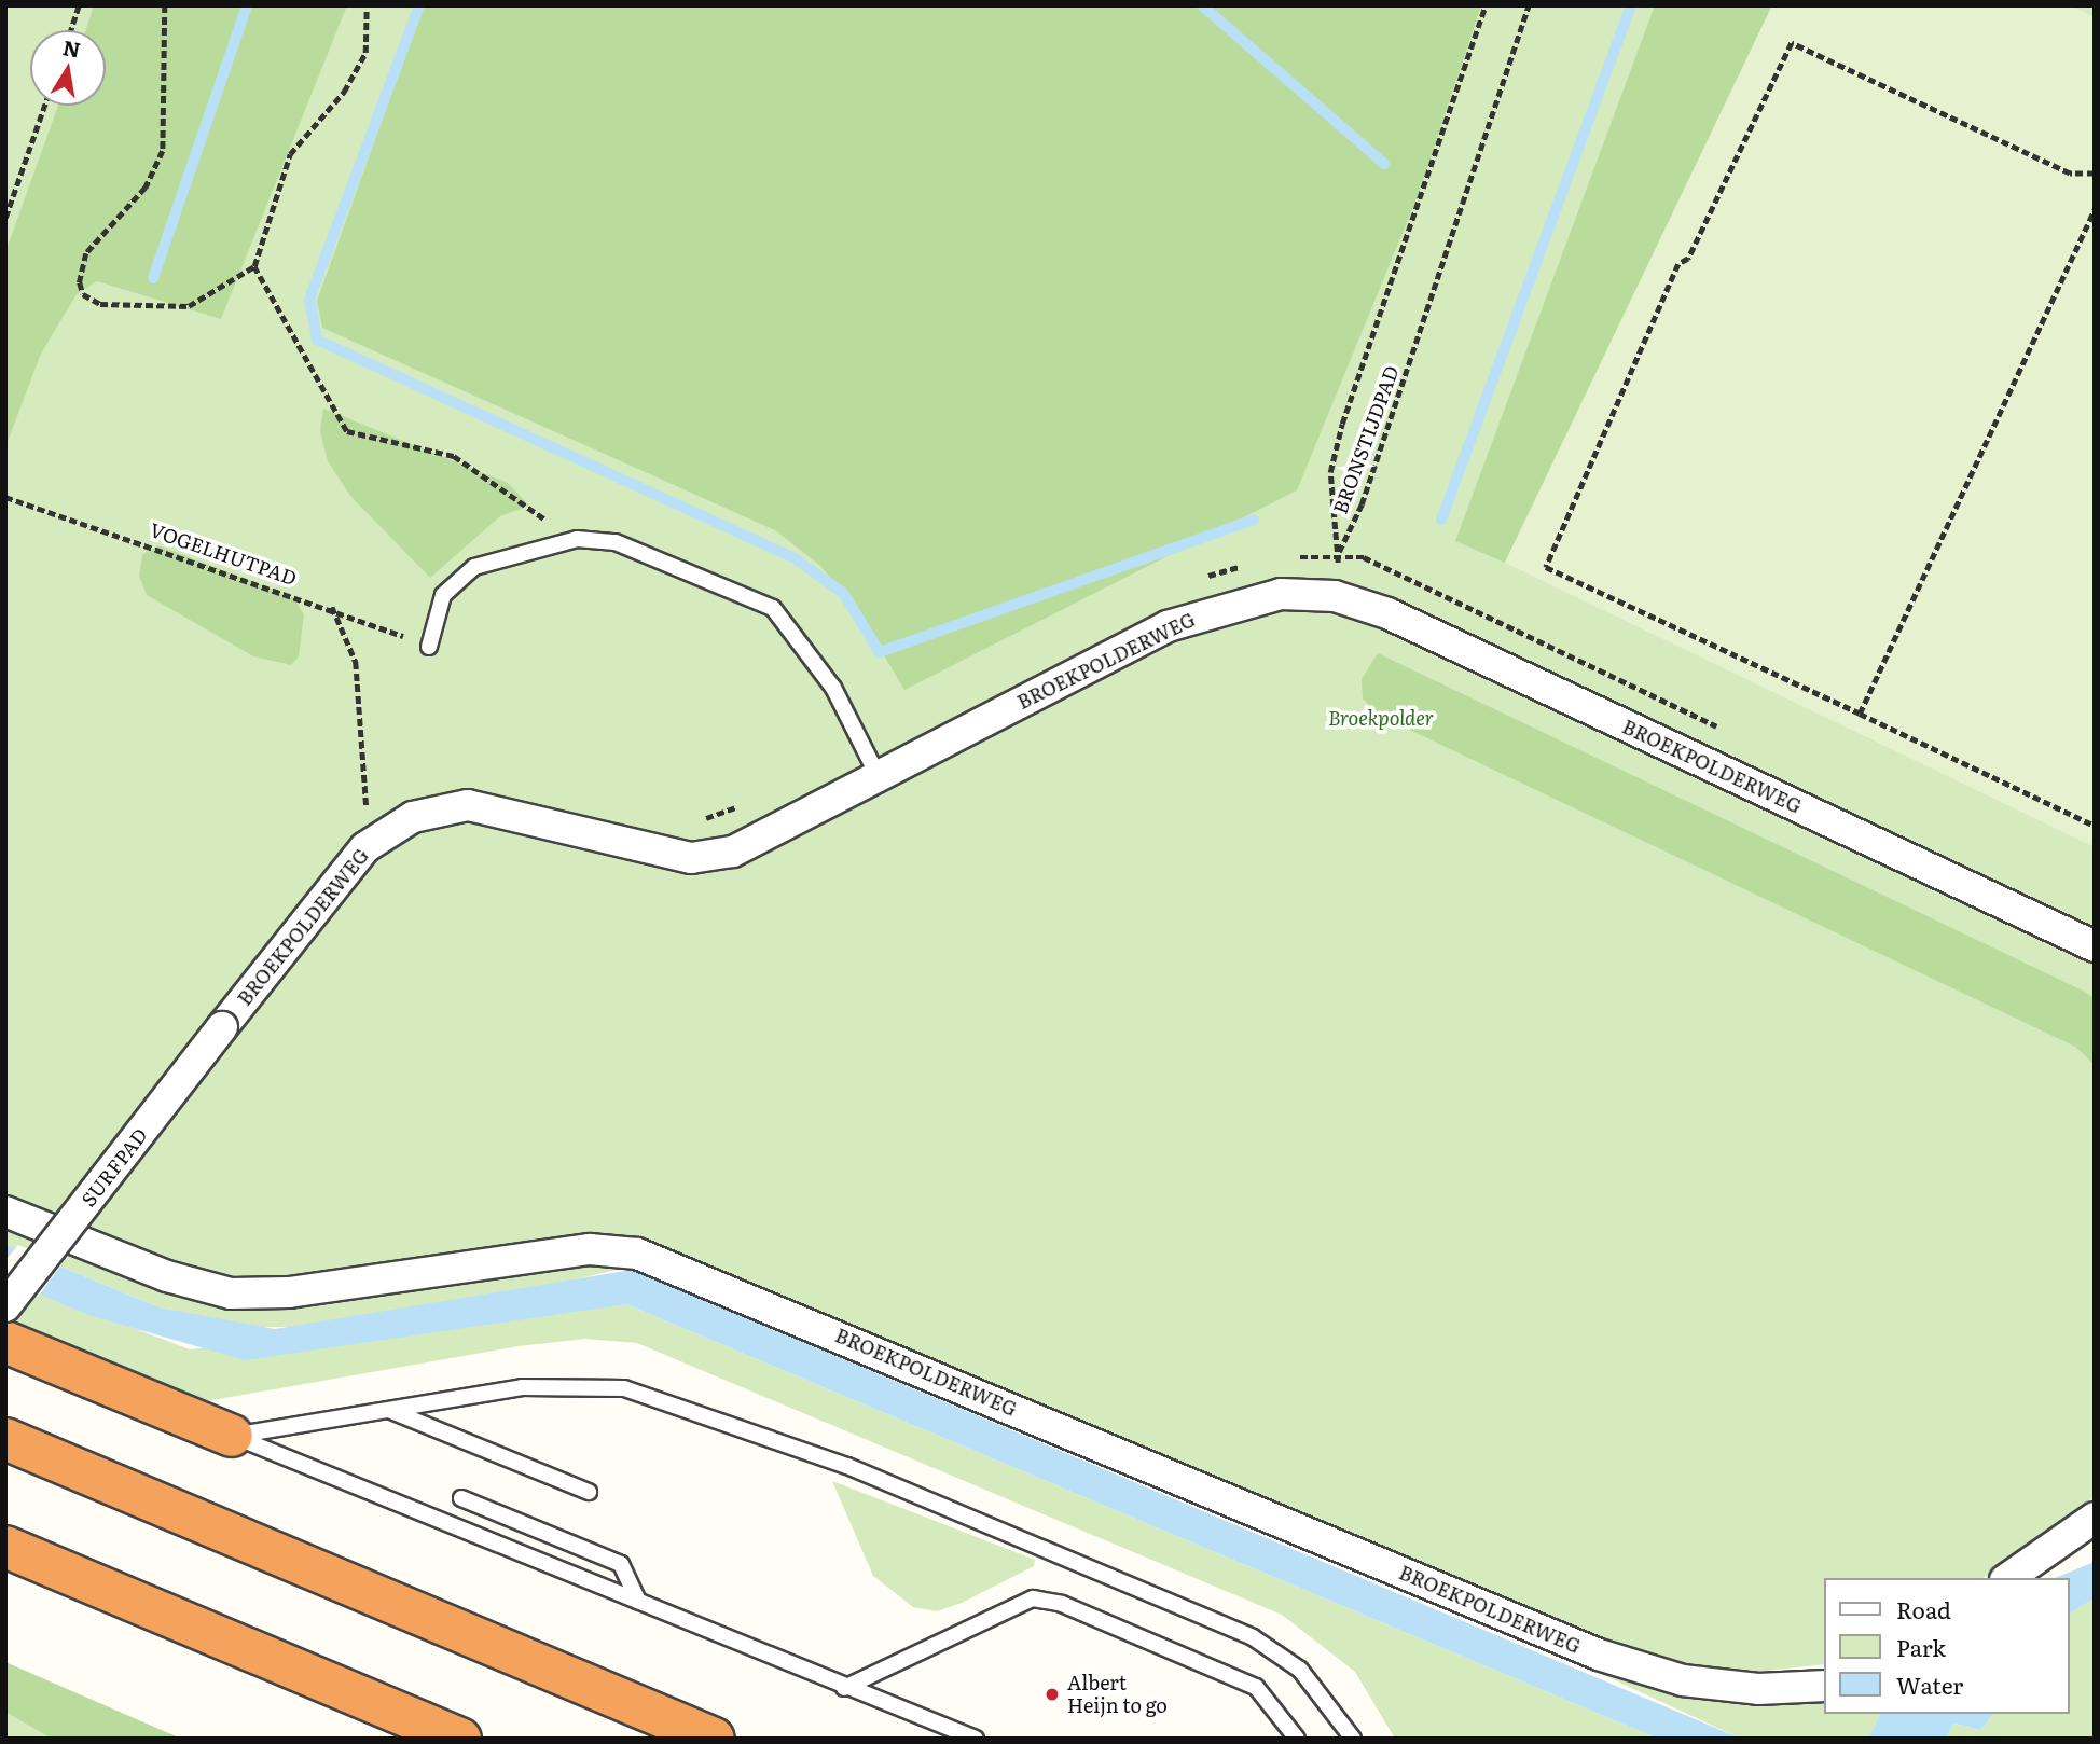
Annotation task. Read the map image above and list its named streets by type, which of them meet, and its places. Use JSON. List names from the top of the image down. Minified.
{"streets":{"street":["BROEKPOLDERWEG","SURFPAD"],"path":["BRONSTIJDPAD","VOGELHUTPAD"]},"crossings":[["BROEKPOLDERWEG","SURFPAD"]],"parks":["Broekpolder"],"places":["Albert Heijn to go"],"legend":["Road","Park","Water"],"north":"top"}
